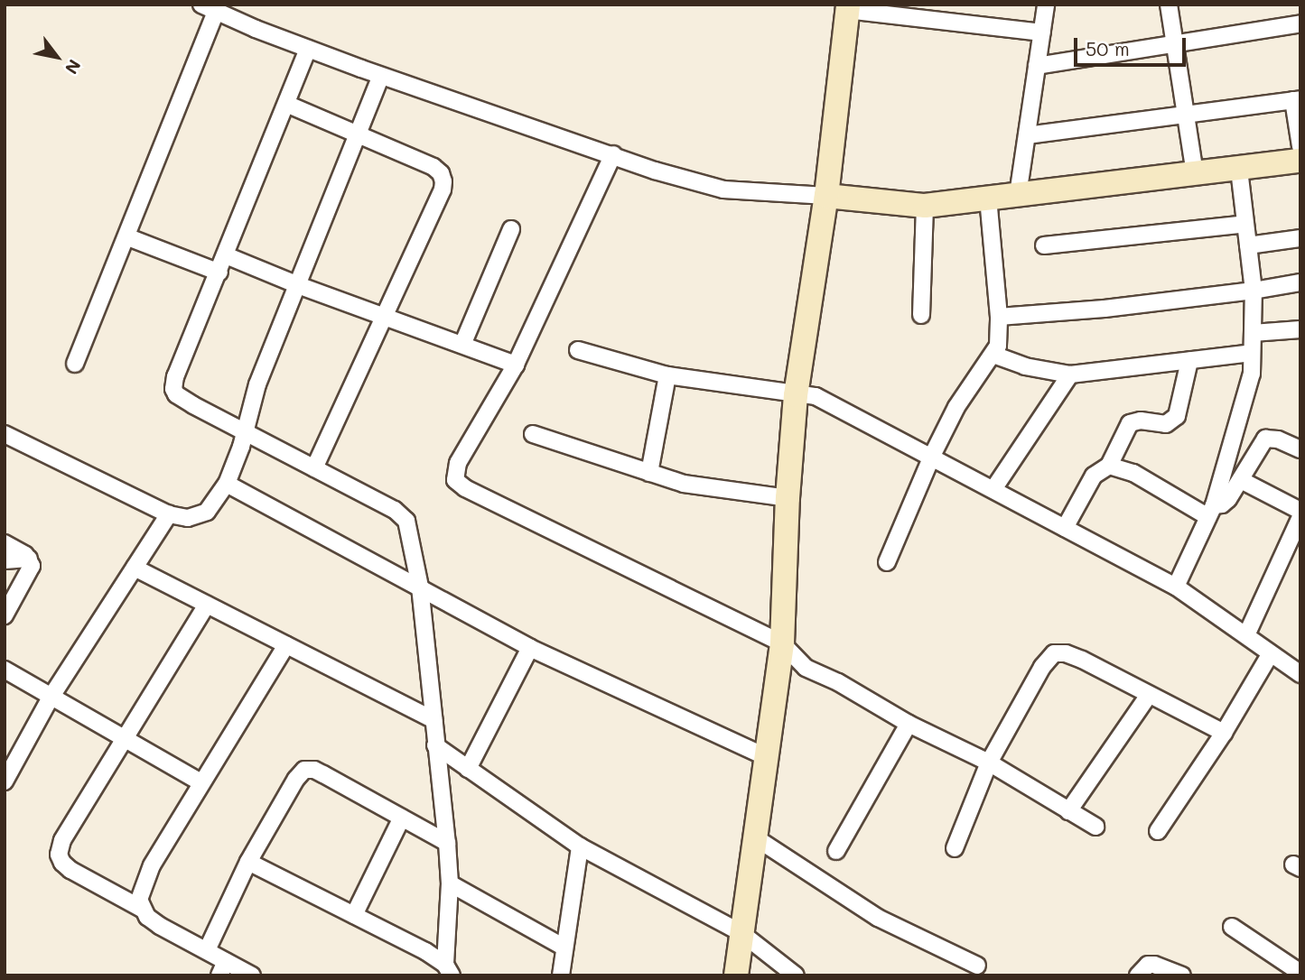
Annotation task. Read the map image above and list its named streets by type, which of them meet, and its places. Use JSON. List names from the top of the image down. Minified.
{"scale_bar":"50 m","north":"bottom right"}
